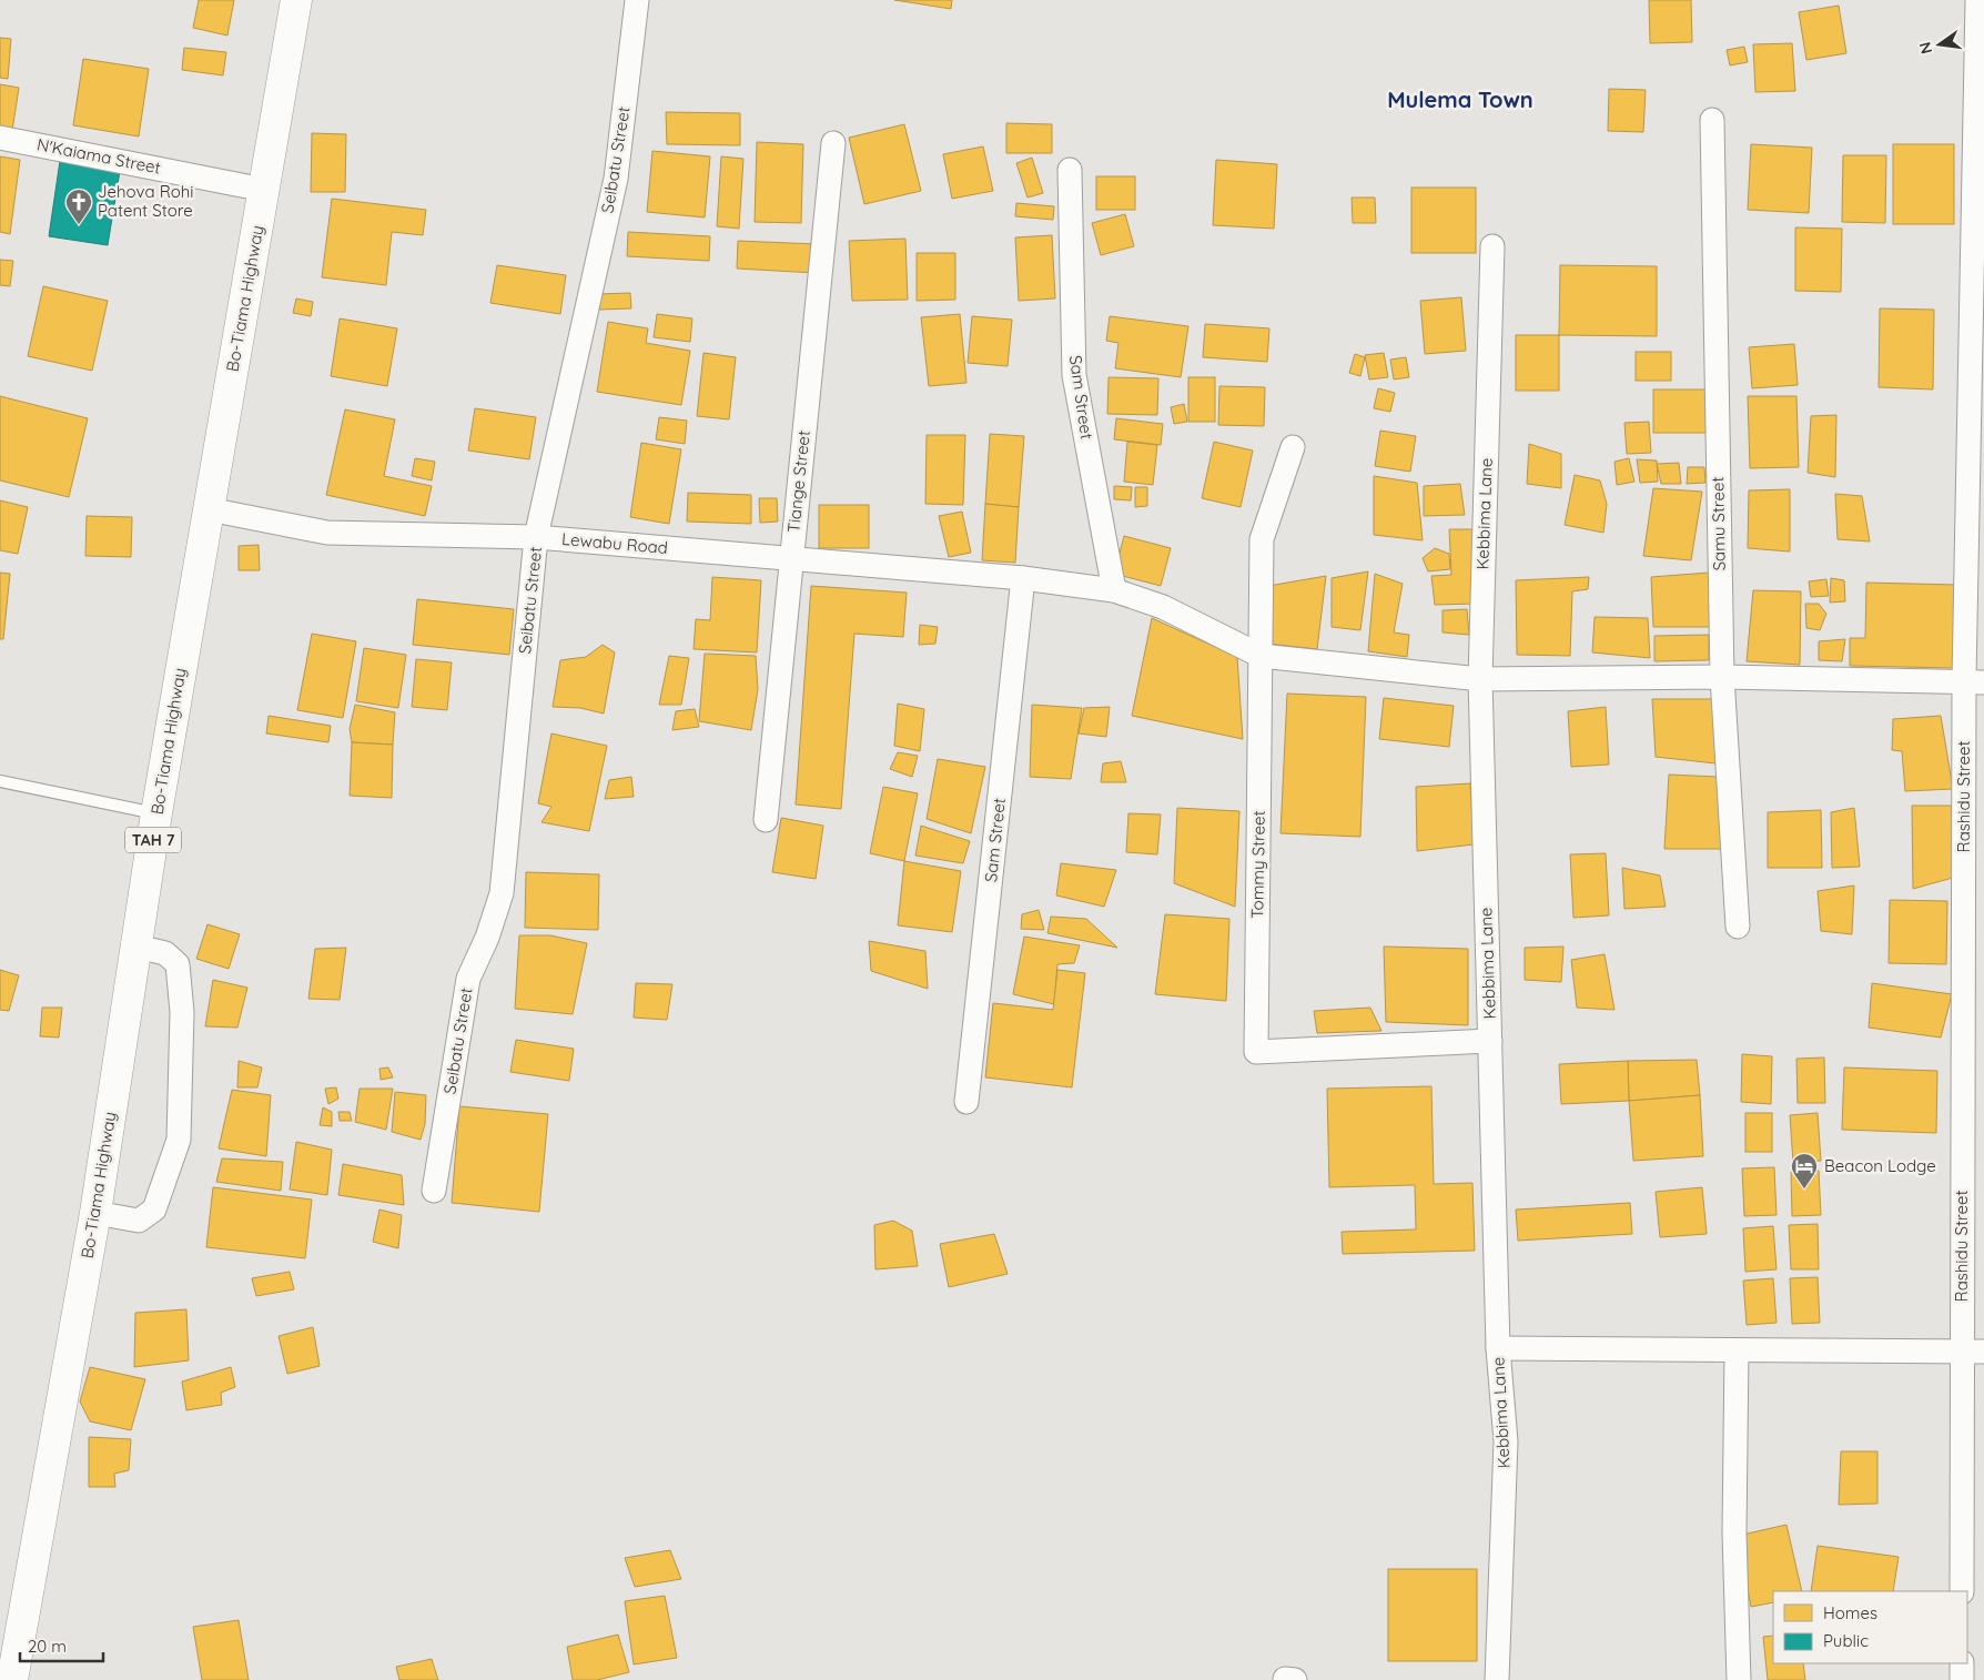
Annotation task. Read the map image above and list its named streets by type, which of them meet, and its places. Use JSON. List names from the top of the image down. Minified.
{"streets":{"highway":["Bo-Tiama Highway","TAH 7"],"street":["N'Kaiama Street","Seibatu Street","Sam Street","Tiange Street","Kebbima Lane","Samu Street","Lewabu Road","Rashidu Street","Tommy Street"]},"crossings":[["N'Kaiama Street","Bo-Tiama Highway"],["Seibatu Street","Lewabu Road"],["Bo-Tiama Highway","Lewabu Road"],["Sam Street","Lewabu Road"],["Tiange Street","Lewabu Road"],["Kebbima Lane","Tommy Street"],["Lewabu Road","Tommy Street"]],"districts":["Mulema Town"],"places":{"church":["Jehova Rohi Patent Store"],"hotel":["Beacon Lodge"]},"legend":["Homes","Public"],"scale_bar":"20 m","north":"left"}
